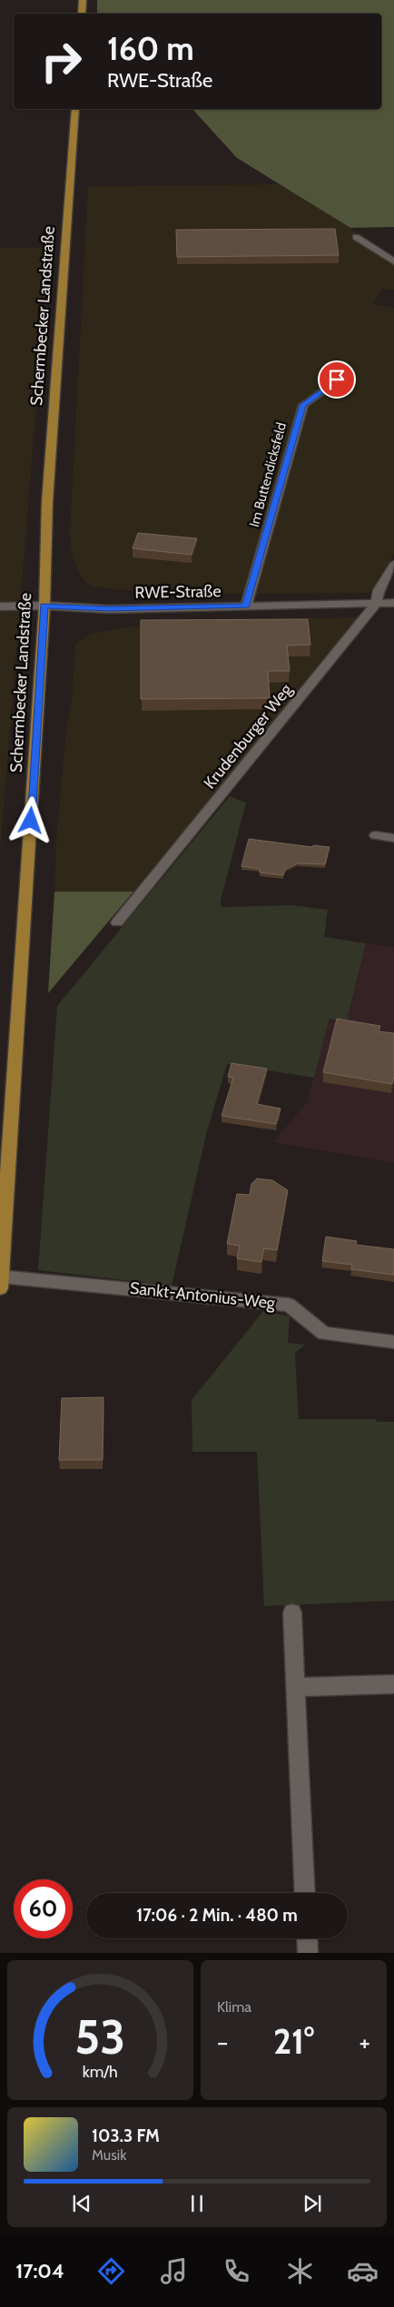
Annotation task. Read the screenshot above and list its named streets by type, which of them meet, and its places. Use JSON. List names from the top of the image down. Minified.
{"streets":{"main road":["Schermbecker Landstraße"],"street":["Im Buttendicksfeld","RWE-Straße","Krudenburger Weg","Sankt-Antonius-Weg"]},"crossings":[["Schermbecker Landstraße","RWE-Straße"],["Schermbecker Landstraße","Sankt-Antonius-Weg"],["Im Buttendicksfeld","RWE-Straße"],["RWE-Straße","Krudenburger Weg"]],"page":{"turn":["160 m","RWE-Straße"],"limit":"60","trip":"17:06 · 2 Min. · 480 m","tile":"Klima","heat":["−","21°","+"],"song":["103.3 FM","Musik"],"tabs":"17:04","gauge":["53","km/h"]}}
